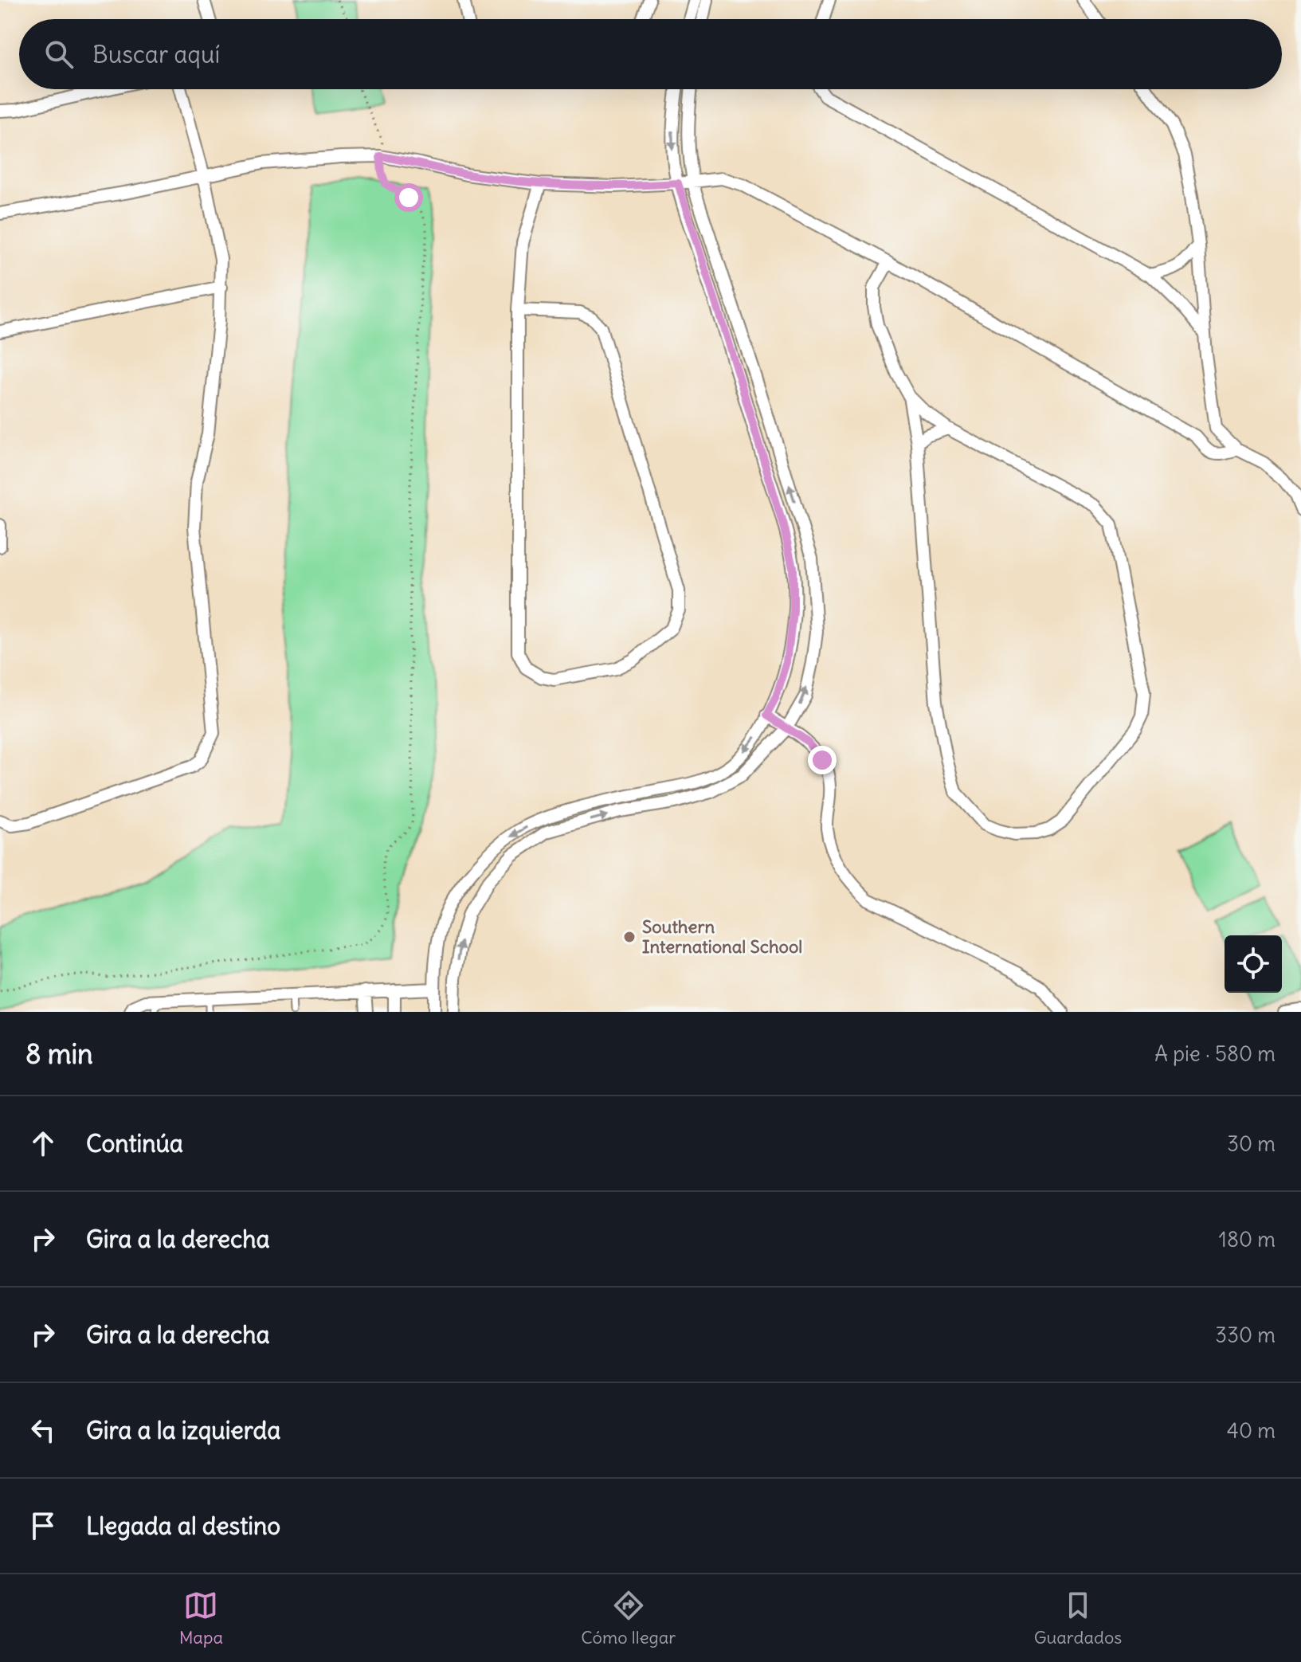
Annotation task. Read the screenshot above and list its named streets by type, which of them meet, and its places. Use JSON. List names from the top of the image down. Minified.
{"places":["Southern International School"],"page":{"search":"Buscar aquí","heading":["8 min","A pie · 580 m"],"list":[["Continúa","30 m"],["Gira a la derecha","180 m"],["Gira a la derecha","330 m"],["Gira a la izquierda","40 m"],"Llegada al destino"],"nav":["Mapa","Cómo llegar","Guardados"]}}
